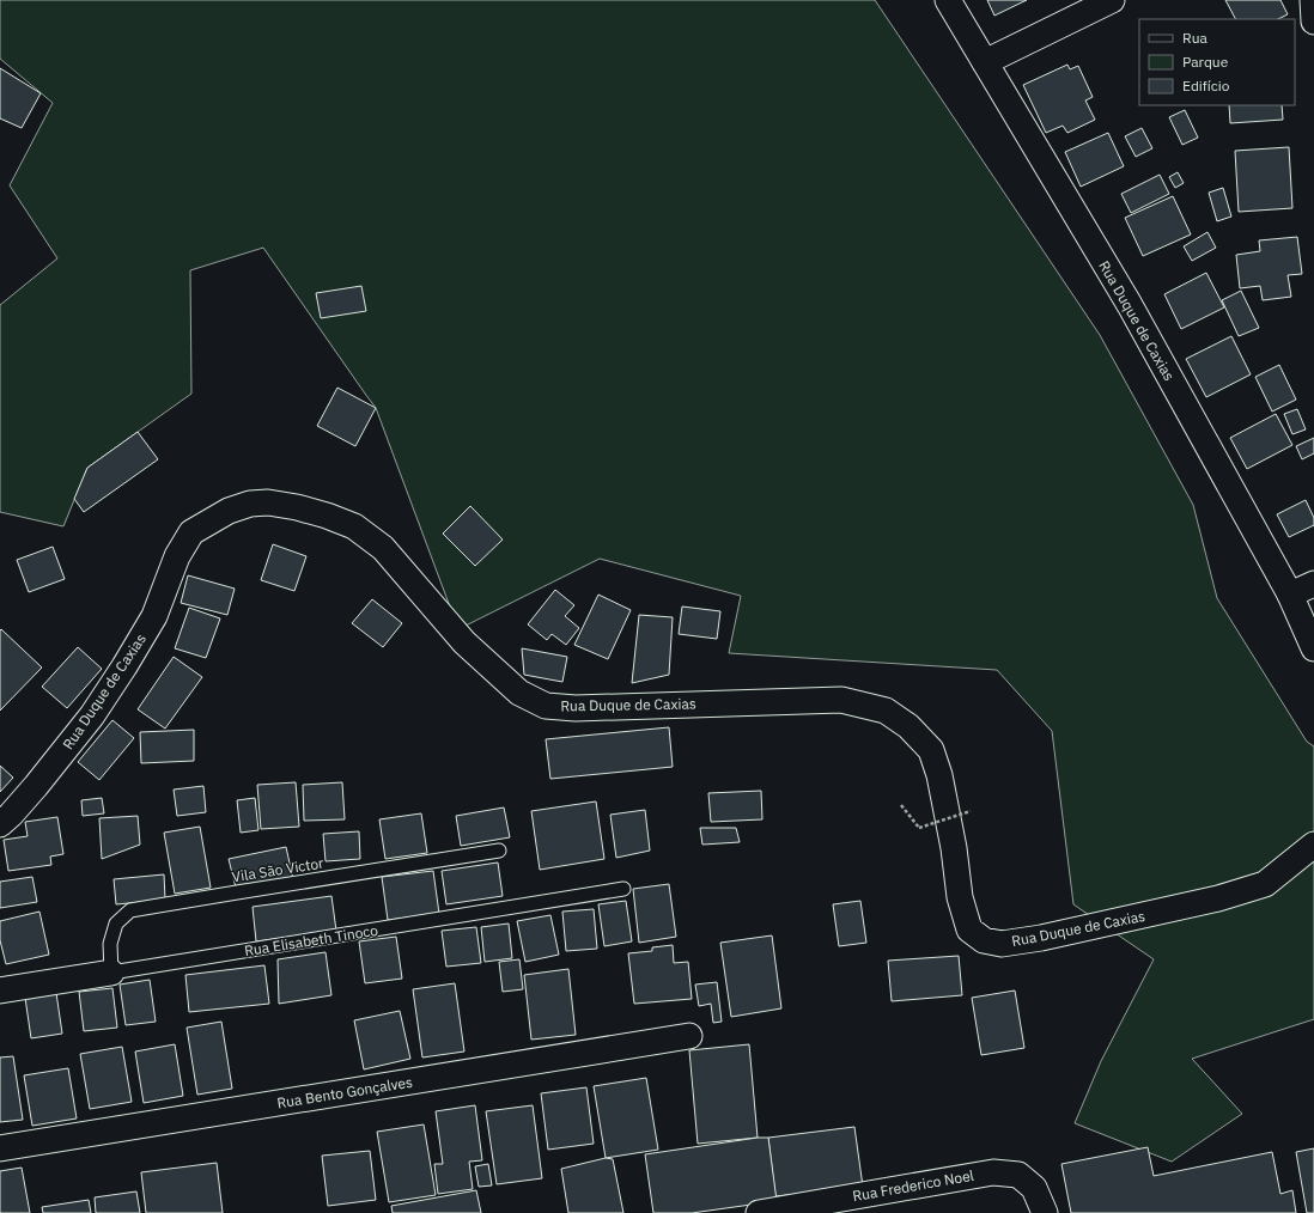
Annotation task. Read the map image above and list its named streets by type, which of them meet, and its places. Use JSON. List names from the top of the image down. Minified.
{"streets":{"street":["Rua Duque de Caxias","Rua Elisabeth Tinoco","Rua Bento Gonçalves","Rua Frederico Noel"],"lane":["Vila São Victor"]},"crossings":[["Vila São Victor","Rua Elisabeth Tinoco"]],"legend":["Rua","Parque","Edifício"]}
